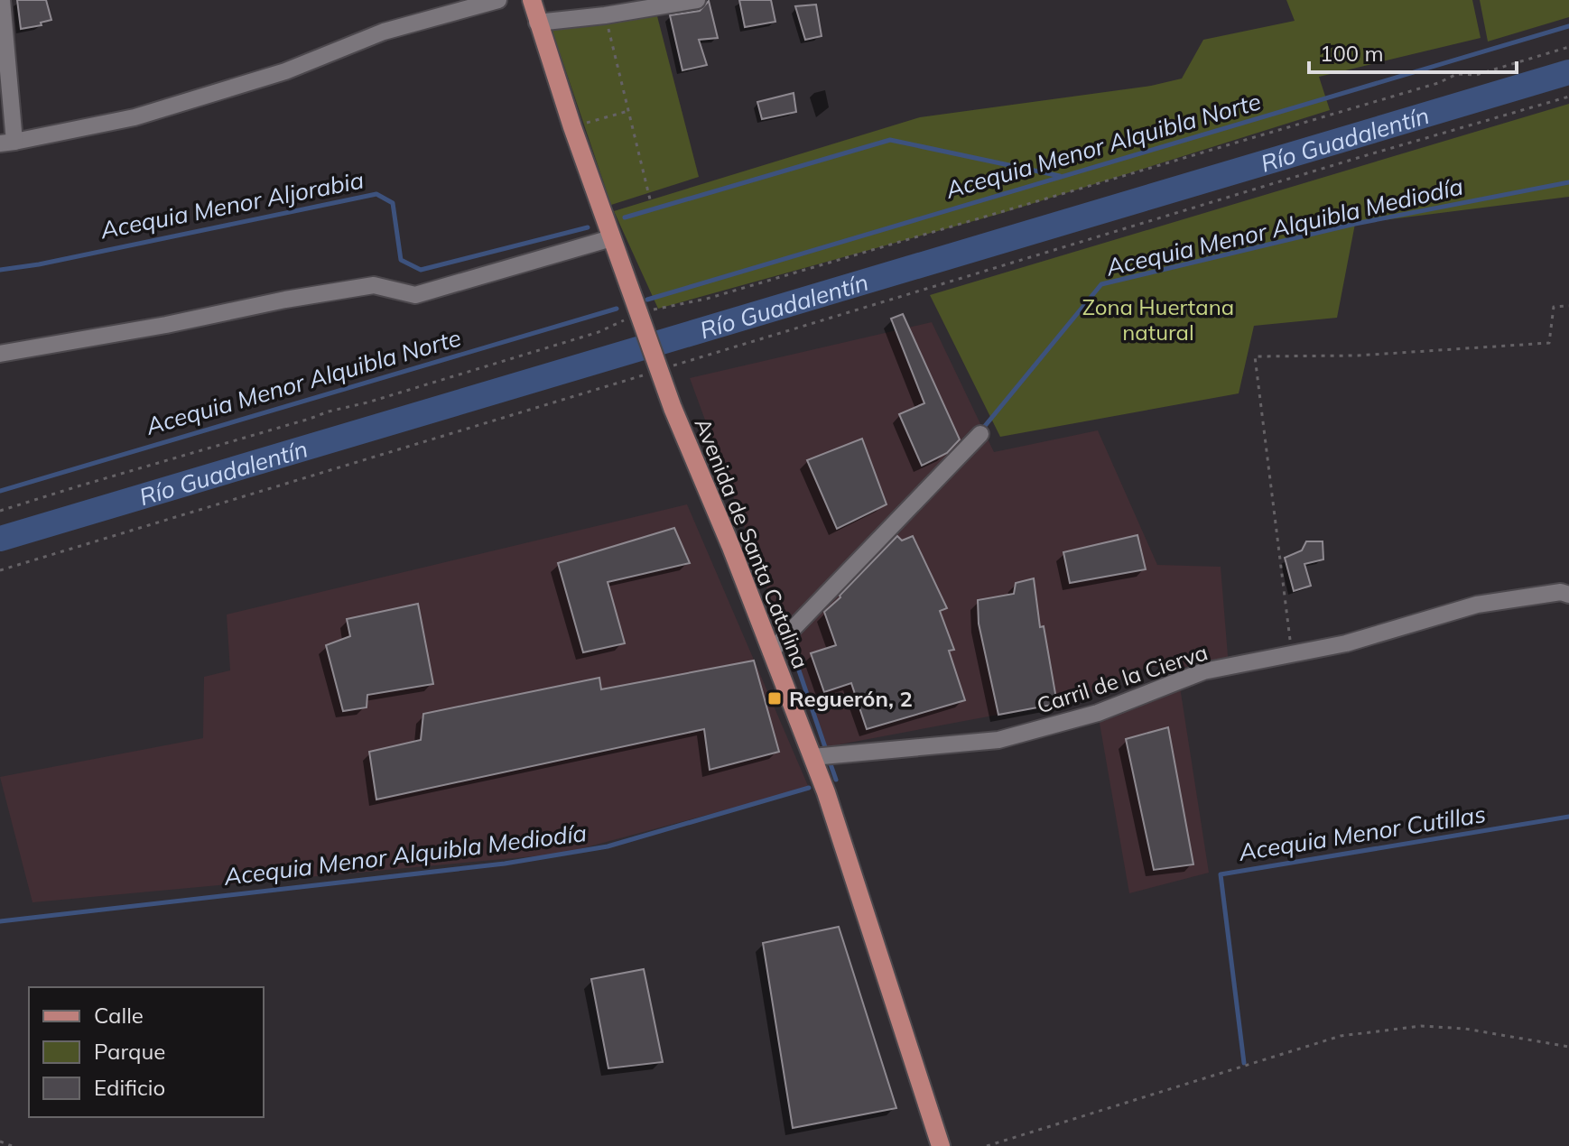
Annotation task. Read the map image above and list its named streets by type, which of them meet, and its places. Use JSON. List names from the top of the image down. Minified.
{"streets":{"main road":["Avenida de Santa Catalina"],"street":["Carril de la Cierva"]},"crossings":[["Avenida de Santa Catalina","Carril de la Cierva"]],"water":["Río Guadalentín","Acequia Menor Alquibla Norte","Acequia Menor Aljorabia","Acequia Menor Alquibla Mediodía","Acequia Menor Cutillas"],"parks":["Zona Huertana natural"],"places":{"transit":["Reguerón, 2"]},"legend":["Calle","Parque","Edificio"],"scale_bar":"100 m"}
